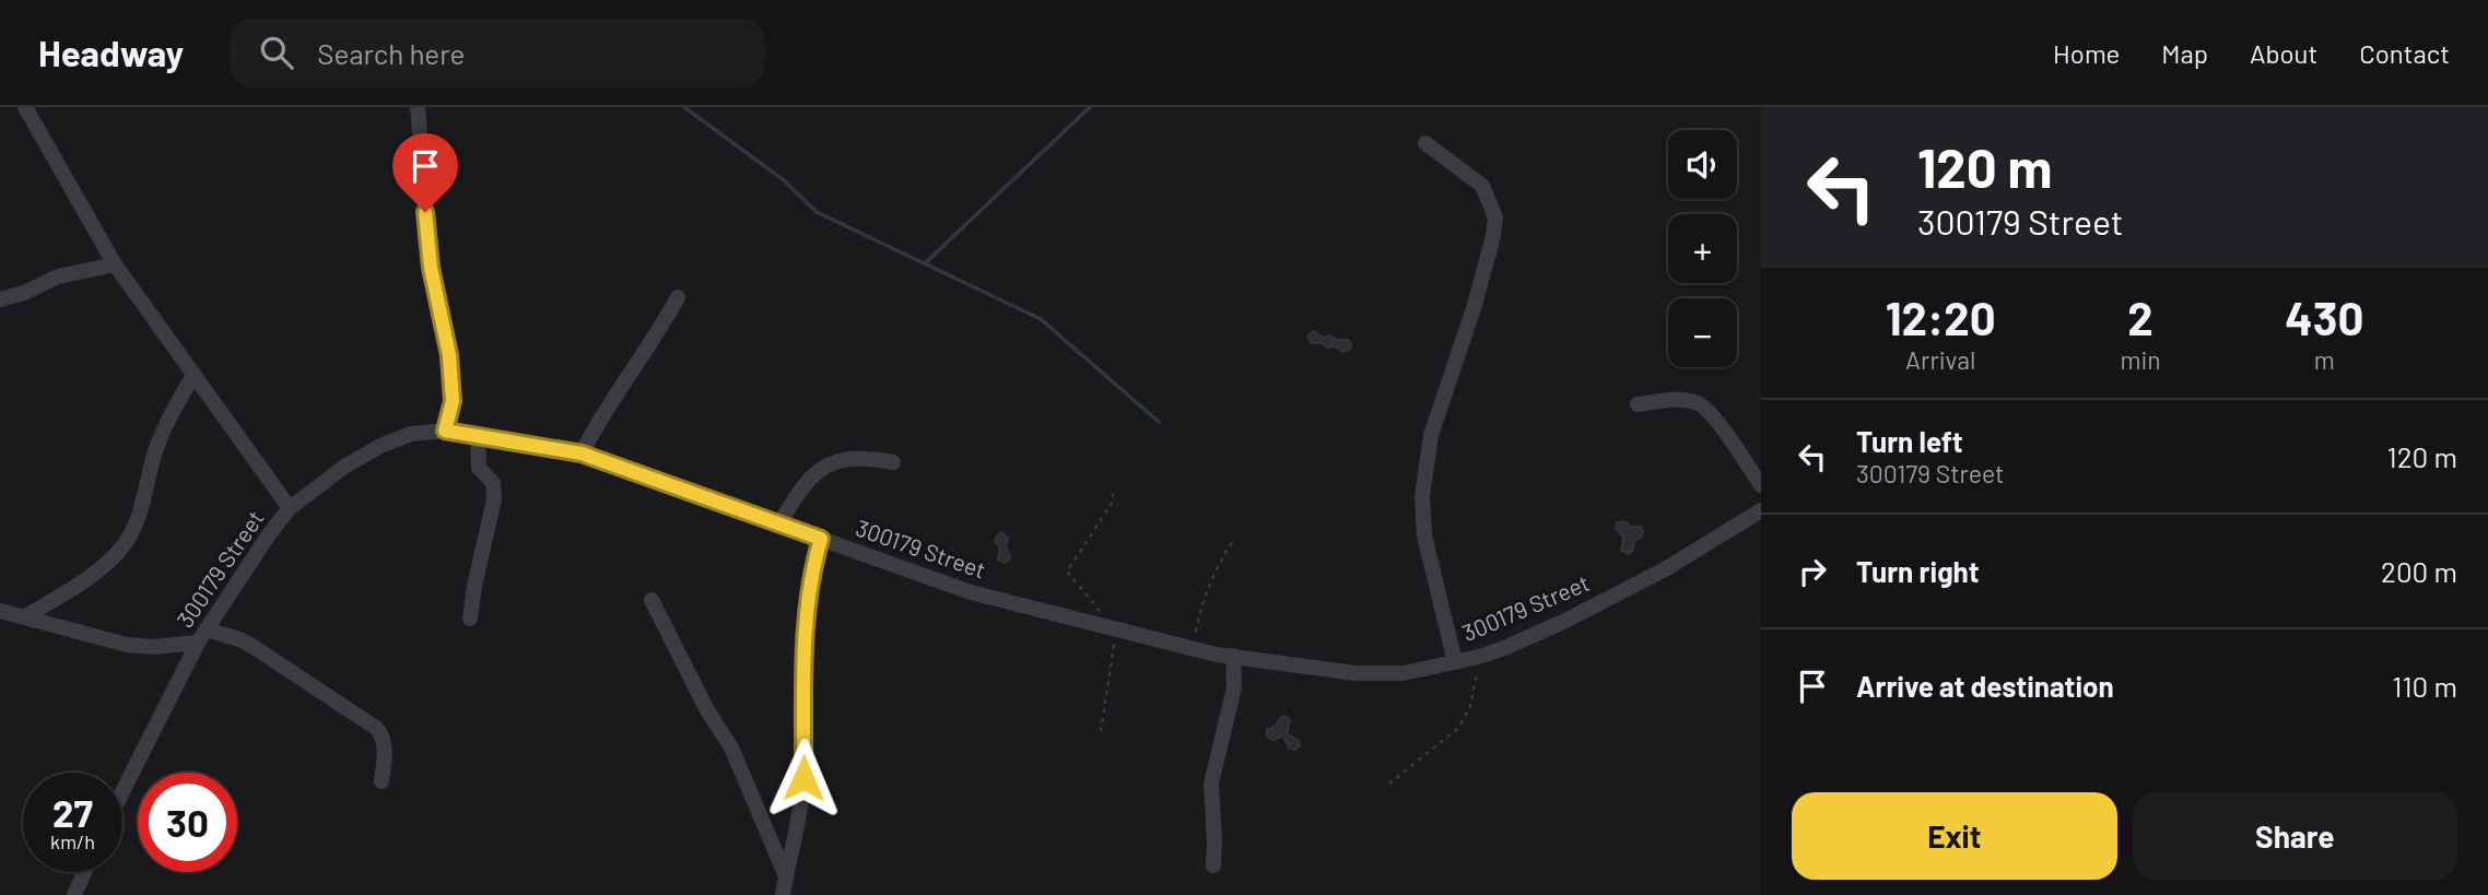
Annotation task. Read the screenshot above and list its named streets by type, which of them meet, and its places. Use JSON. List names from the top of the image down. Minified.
{"streets":{"street":["300179 Street"]},"page":{"header":"Headway","search":"Search here","nav":["Home","Map","About","Contact"],"turn":["120 m","300179 Street"],"map_buttons":["+","−"],"eta":["12:20","Arrival","2","min","430","m"],"list":[{"name":"Turn left","note":"300179 Street","value":"120 m"},{"name":"Turn right","value":"200 m"},{"name":"Arrive at destination","value":"110 m"}],"speed":"27 km/h","limit":"30","buttons":["Exit","Share"]}}
